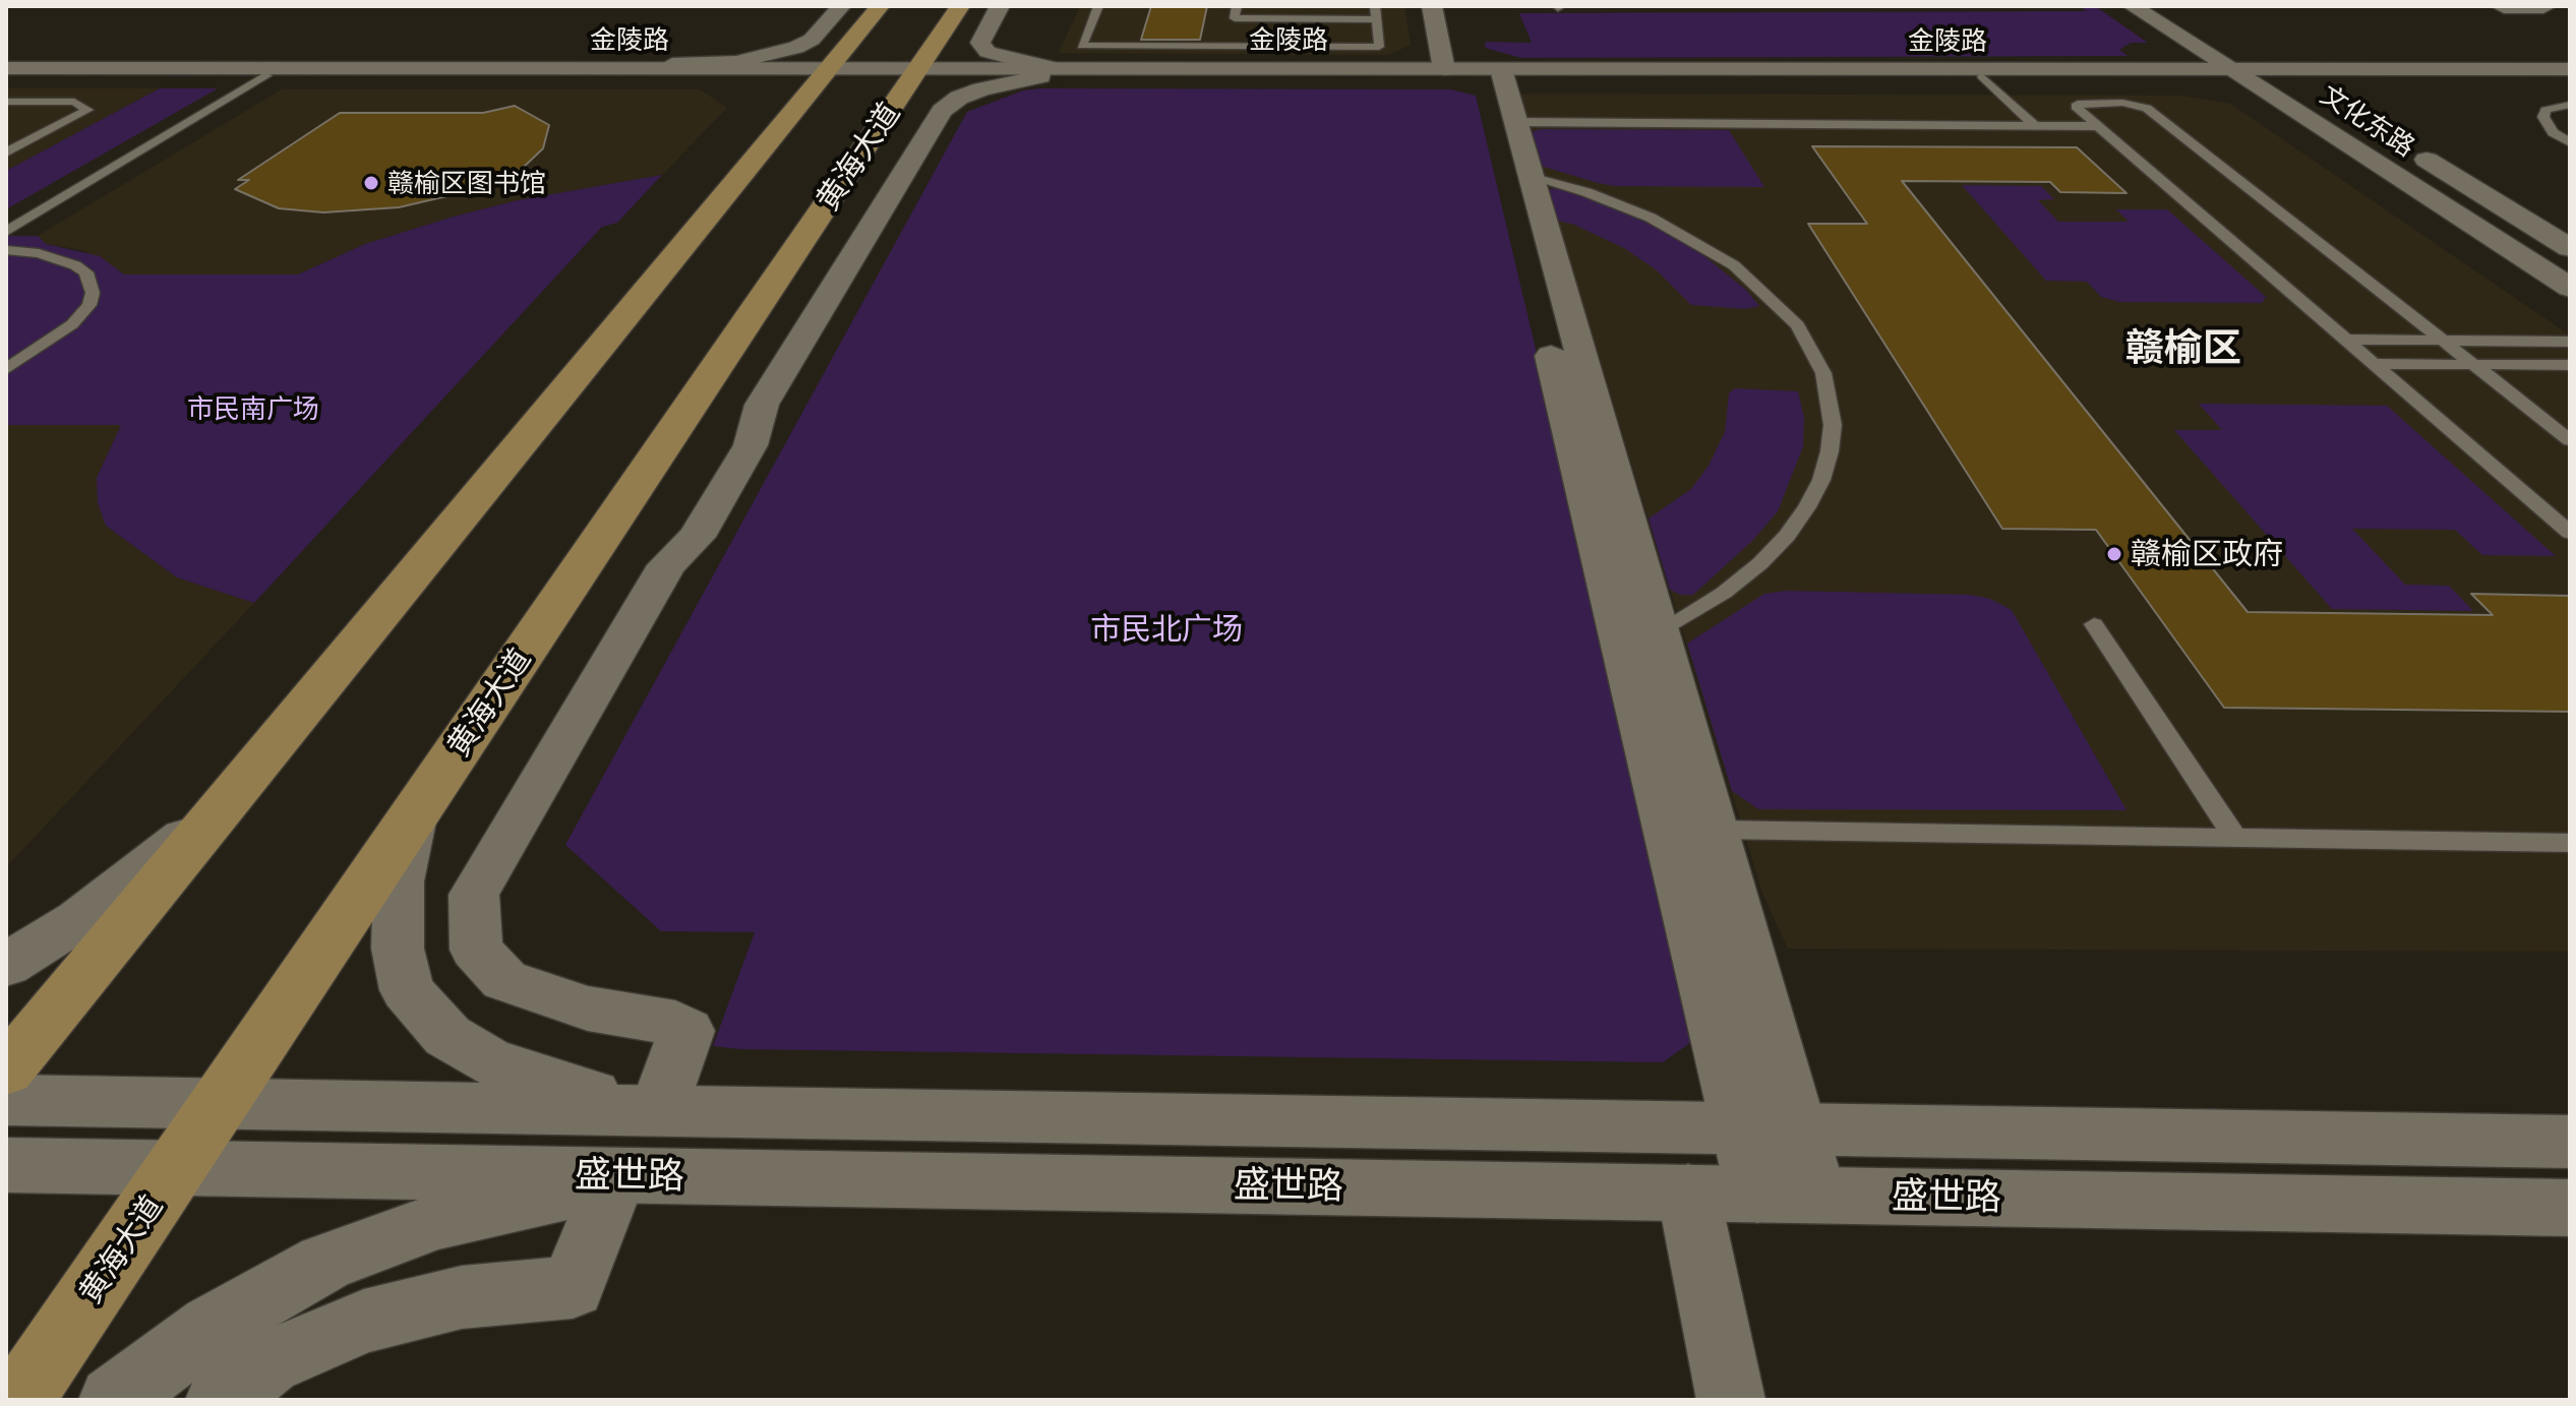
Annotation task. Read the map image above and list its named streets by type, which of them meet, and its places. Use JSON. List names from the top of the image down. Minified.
{"streets":{"main road":["黄海大道"],"street":["金陵路","文化东路","盛世路"]},"crossings":[["金陵路","文化东路"],["金陵路","黄海大道"],["黄海大道","盛世路"]],"districts":["赣榆区"],"parks":["市民南广场","市民北广场"],"places":["赣榆区图书馆","赣榆区政府"]}
